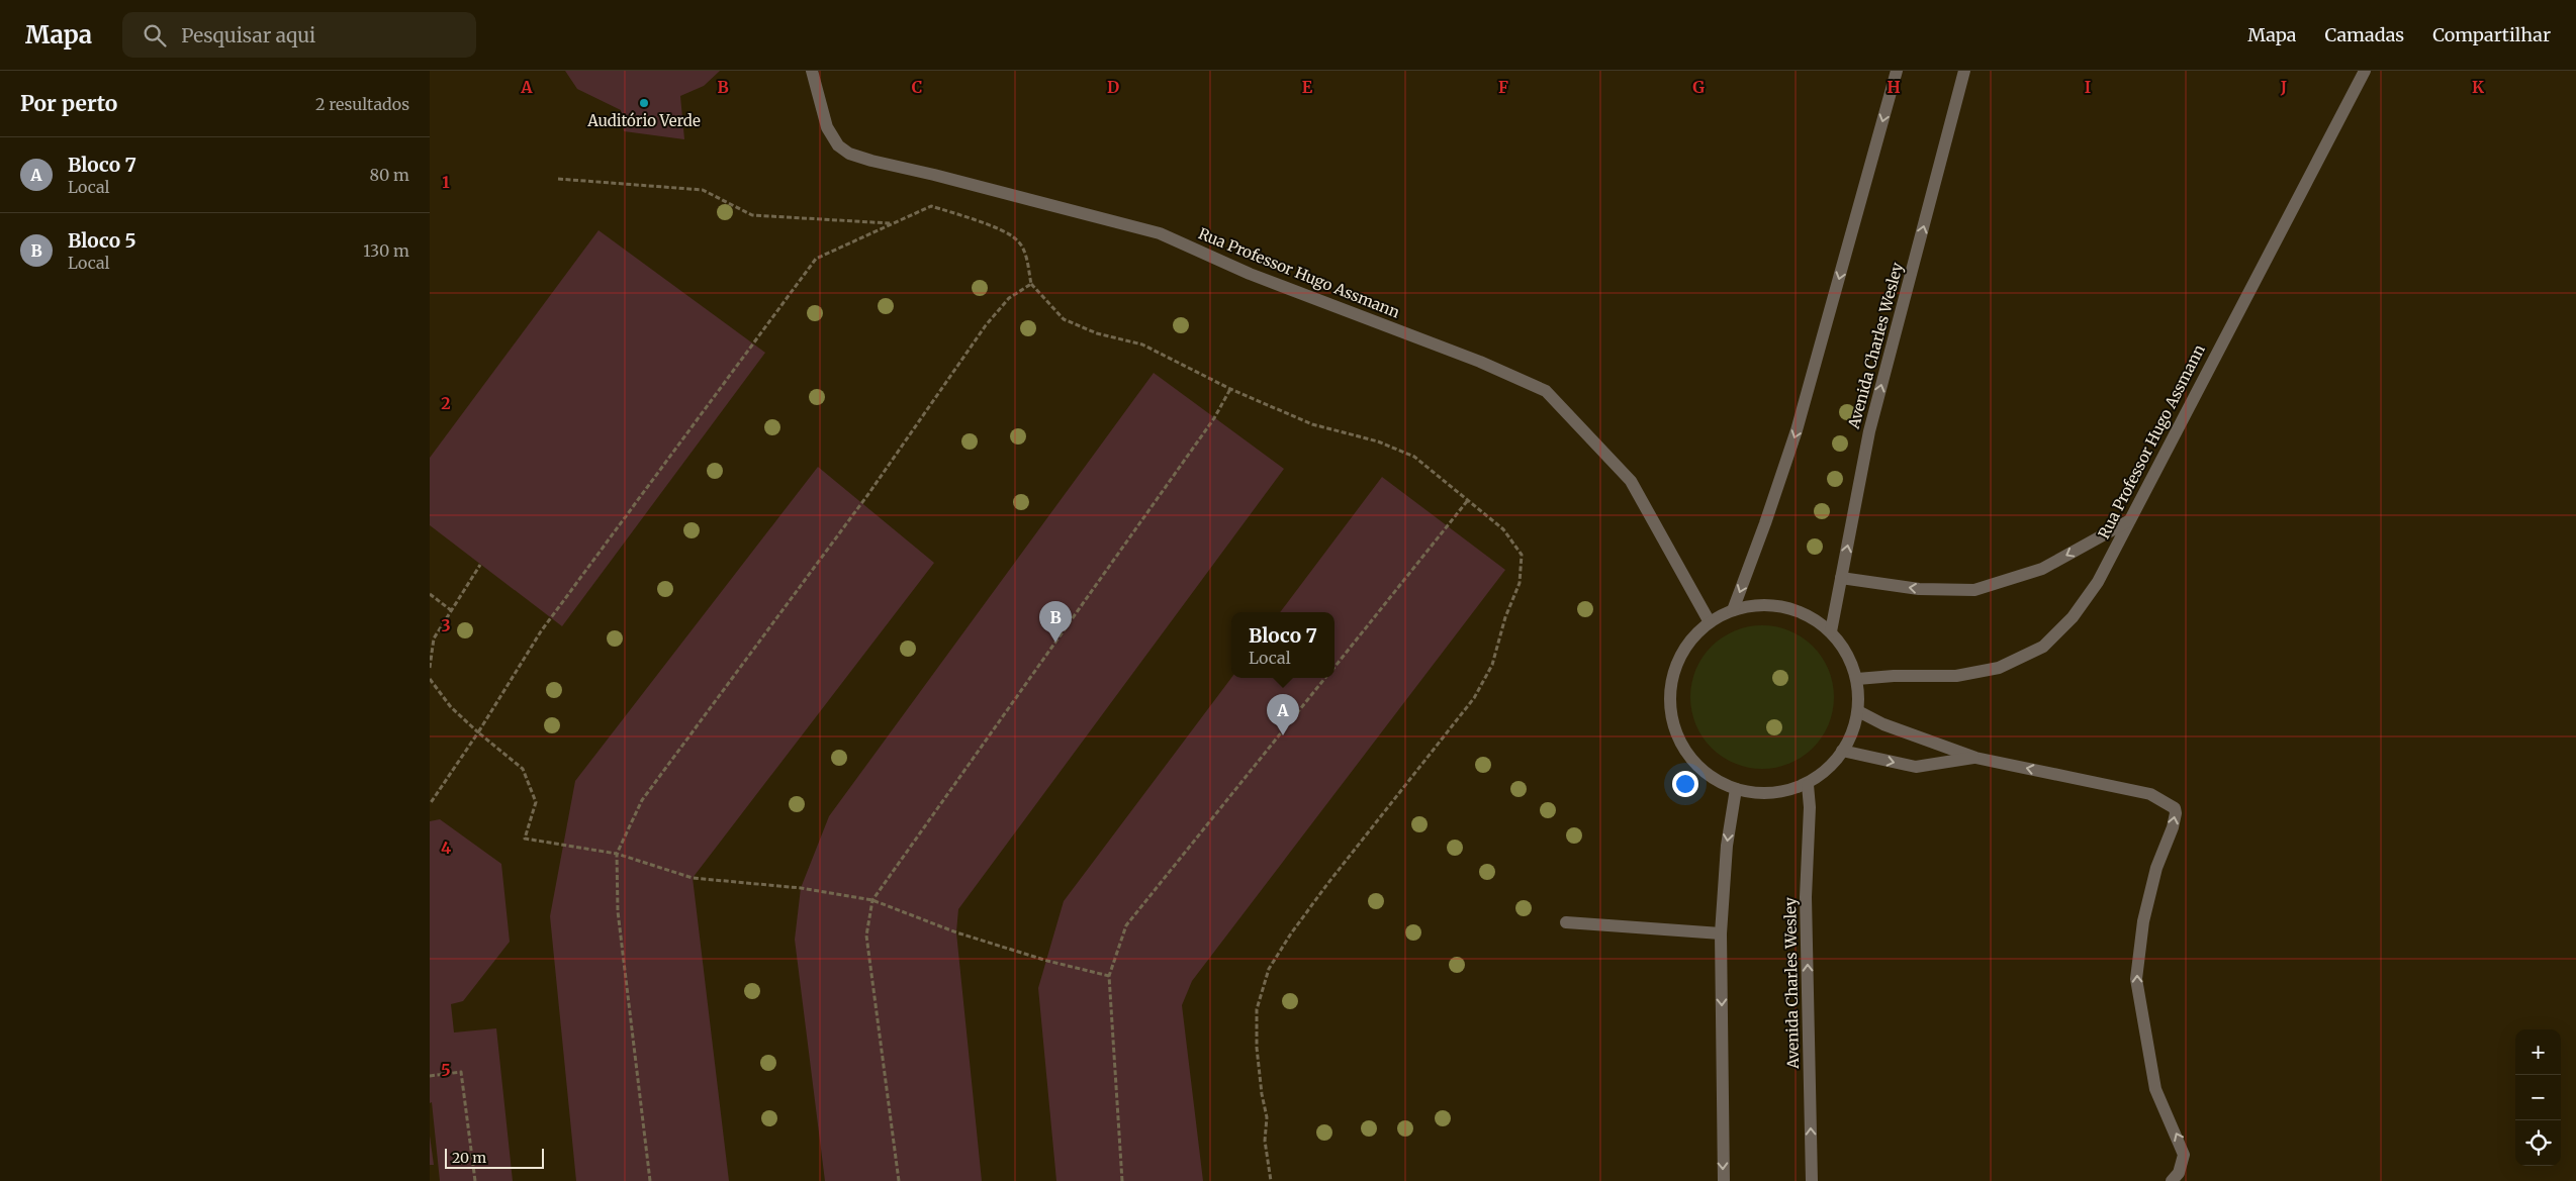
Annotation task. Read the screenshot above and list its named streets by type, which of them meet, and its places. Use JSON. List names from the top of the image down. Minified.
{"streets":{"street":["Rua Professor Hugo Assmann","Avenida Charles Wesley"]},"places":["Auditório Verde"],"scale_bar":"20 m","page":{"header":"Mapa","search":"Pesquisar aqui","nav":["Mapa","Camadas","Compartilhar"],"heading":["Por perto","2 resultados"],"list":[{"mark":"A","name":"Bloco 7","note":"Local","value":"80 m"},{"mark":"B","name":"Bloco 5","note":"Local","value":"130 m"}],"pins":["B","A"],"popup":["Bloco 7","Local"],"map_buttons":["+","−"],"scale":"20 m"},"grid":{"columns":["A","B","C","D","E","F","G","H","I","J","K"],"rows":["1","2","3","4","5"]}}
